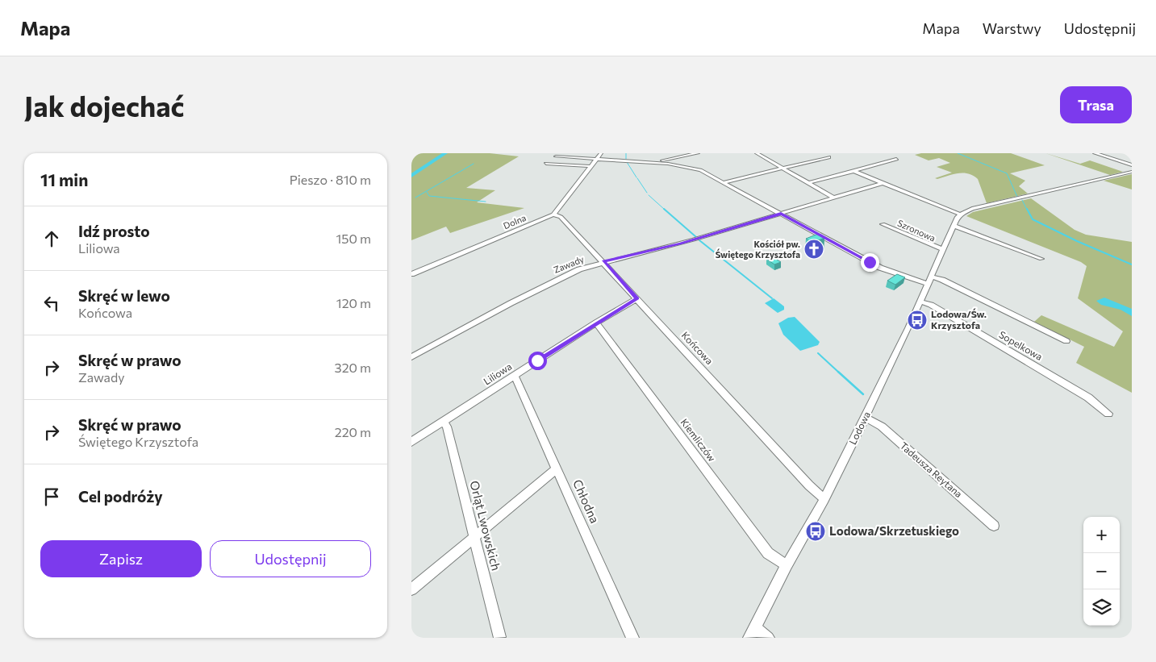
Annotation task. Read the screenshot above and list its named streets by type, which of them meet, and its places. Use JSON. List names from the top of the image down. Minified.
{"streets":{"street":["Dolna","Szronowa","Zawady","Sopelkowa","Końcowa","Liliowa","Lodowa","Kiemliczów","Tadeusza Reytana","Chłodna","Orląt Lwowskich"]},"crossings":[["Dolna","Końcowa"],["Szronowa","Lodowa"],["Zawady","Końcowa"],["Sopelkowa","Lodowa"],["Końcowa","Liliowa"],["Końcowa","Lodowa"],["Liliowa","Kiemliczów"],["Liliowa","Chłodna"],["Liliowa","Orląt Lwowskich"],["Lodowa","Kiemliczów"],["Lodowa","Tadeusza Reytana"]],"places":{"church":["Kościół pw. Świętego Krzysztofa"],"bus stop":["Lodowa/Św. Krzysztofa","Lodowa/Skrzetuskiego"]},"page":{"header":"Mapa","nav":["Mapa","Warstwy","Udostępnij"],"buttons":["Trasa",["Zapisz","Udostępnij"]],"title":"Jak dojechać","heading":["11 min","Pieszo · 810 m"],"list":[["Idź prosto","Liliowa","150 m"],["Skręć w lewo","Końcowa","120 m"],["Skręć w prawo","Zawady","320 m"],["Skręć w prawo","Świętego Krzysztofa","220 m"],"Cel podróży"],"map_buttons":["+","−"]}}
